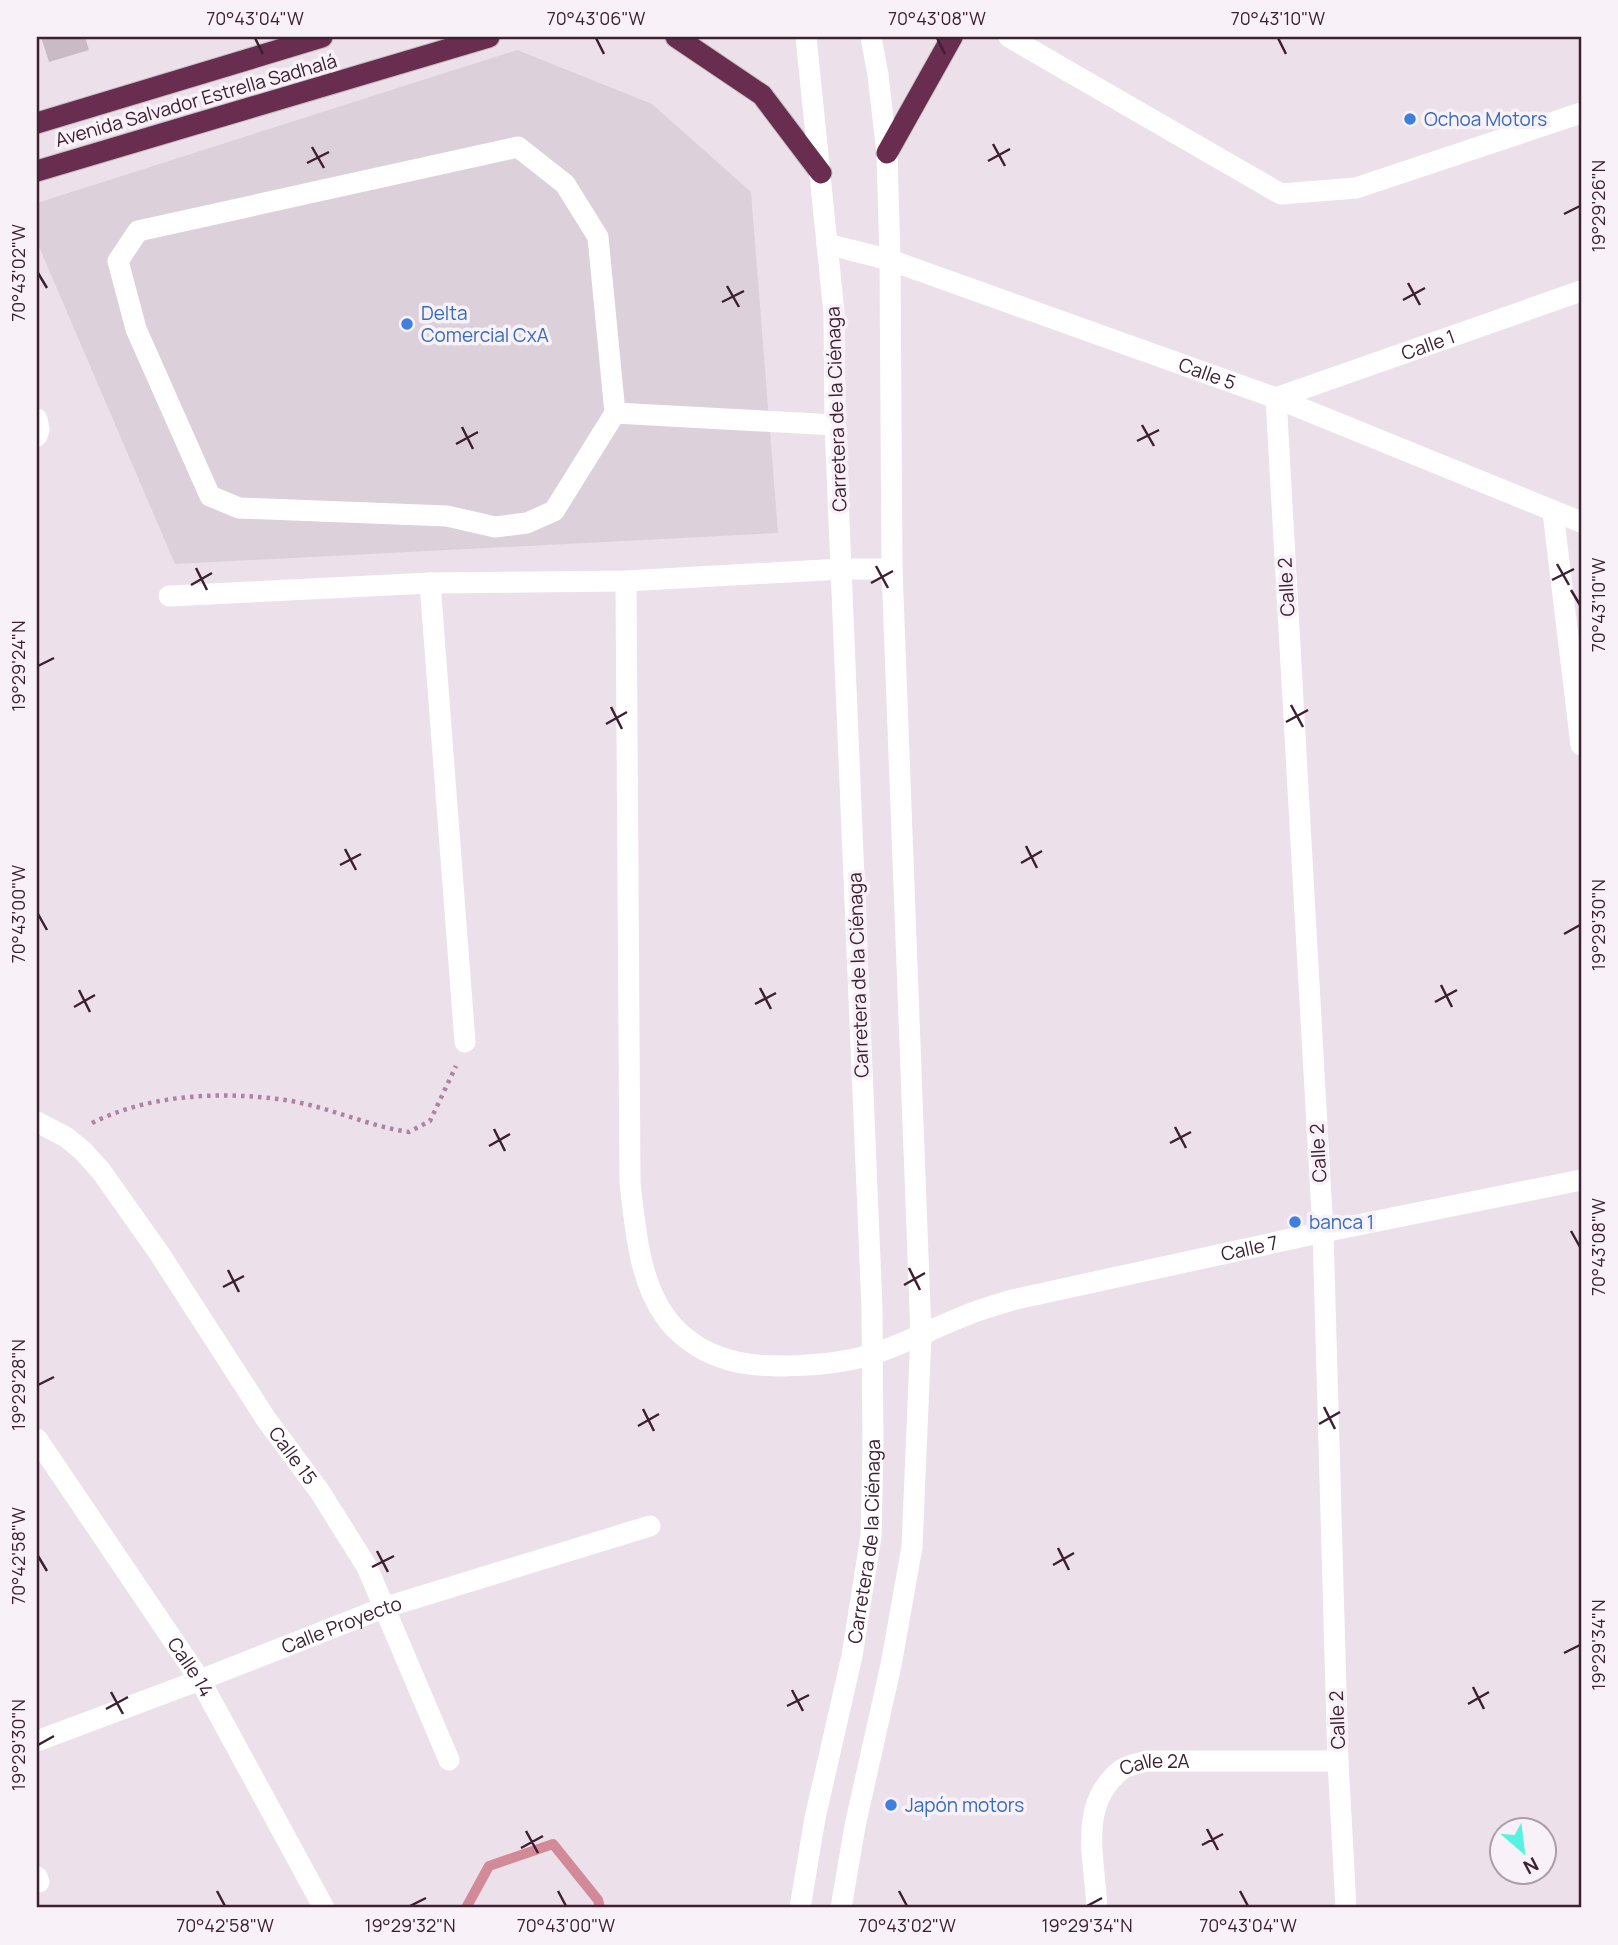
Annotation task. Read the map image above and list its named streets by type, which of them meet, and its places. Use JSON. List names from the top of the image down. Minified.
{"streets":{"highway":["Avenida Salvador Estrella Sadhalá"],"street":["Calle 1","Calle 5","Carretera de la Ciénaga","Calle 2","Calle 7","Calle 15","Calle Proyecto","Calle 14","Calle 2A"]},"crossings":[["Calle 1","Calle 5"],["Calle 1","Calle 2"],["Calle 5","Carretera de la Ciénaga"],["Calle 5","Calle 2"],["Carretera de la Ciénaga","Calle 7"],["Calle 2","Calle 7"],["Calle 2","Calle 2A"],["Calle 15","Calle Proyecto"],["Calle Proyecto","Calle 14"]],"places":["Ochoa Motors","Delta Comercial CxA","banca 1","Japón motors"],"north":"bottom right","coordinates":["70°43'04\"W","70°43'06\"W","70°43'08\"W","70°43'10\"W","19°29'26\"N","70°43'02\"W","19°29'24\"N","70°43'00\"W","19°29'30\"N","19°29'28\"N","70°42'58\"W","19°29'34\"N","19°29'32\"N"]}
